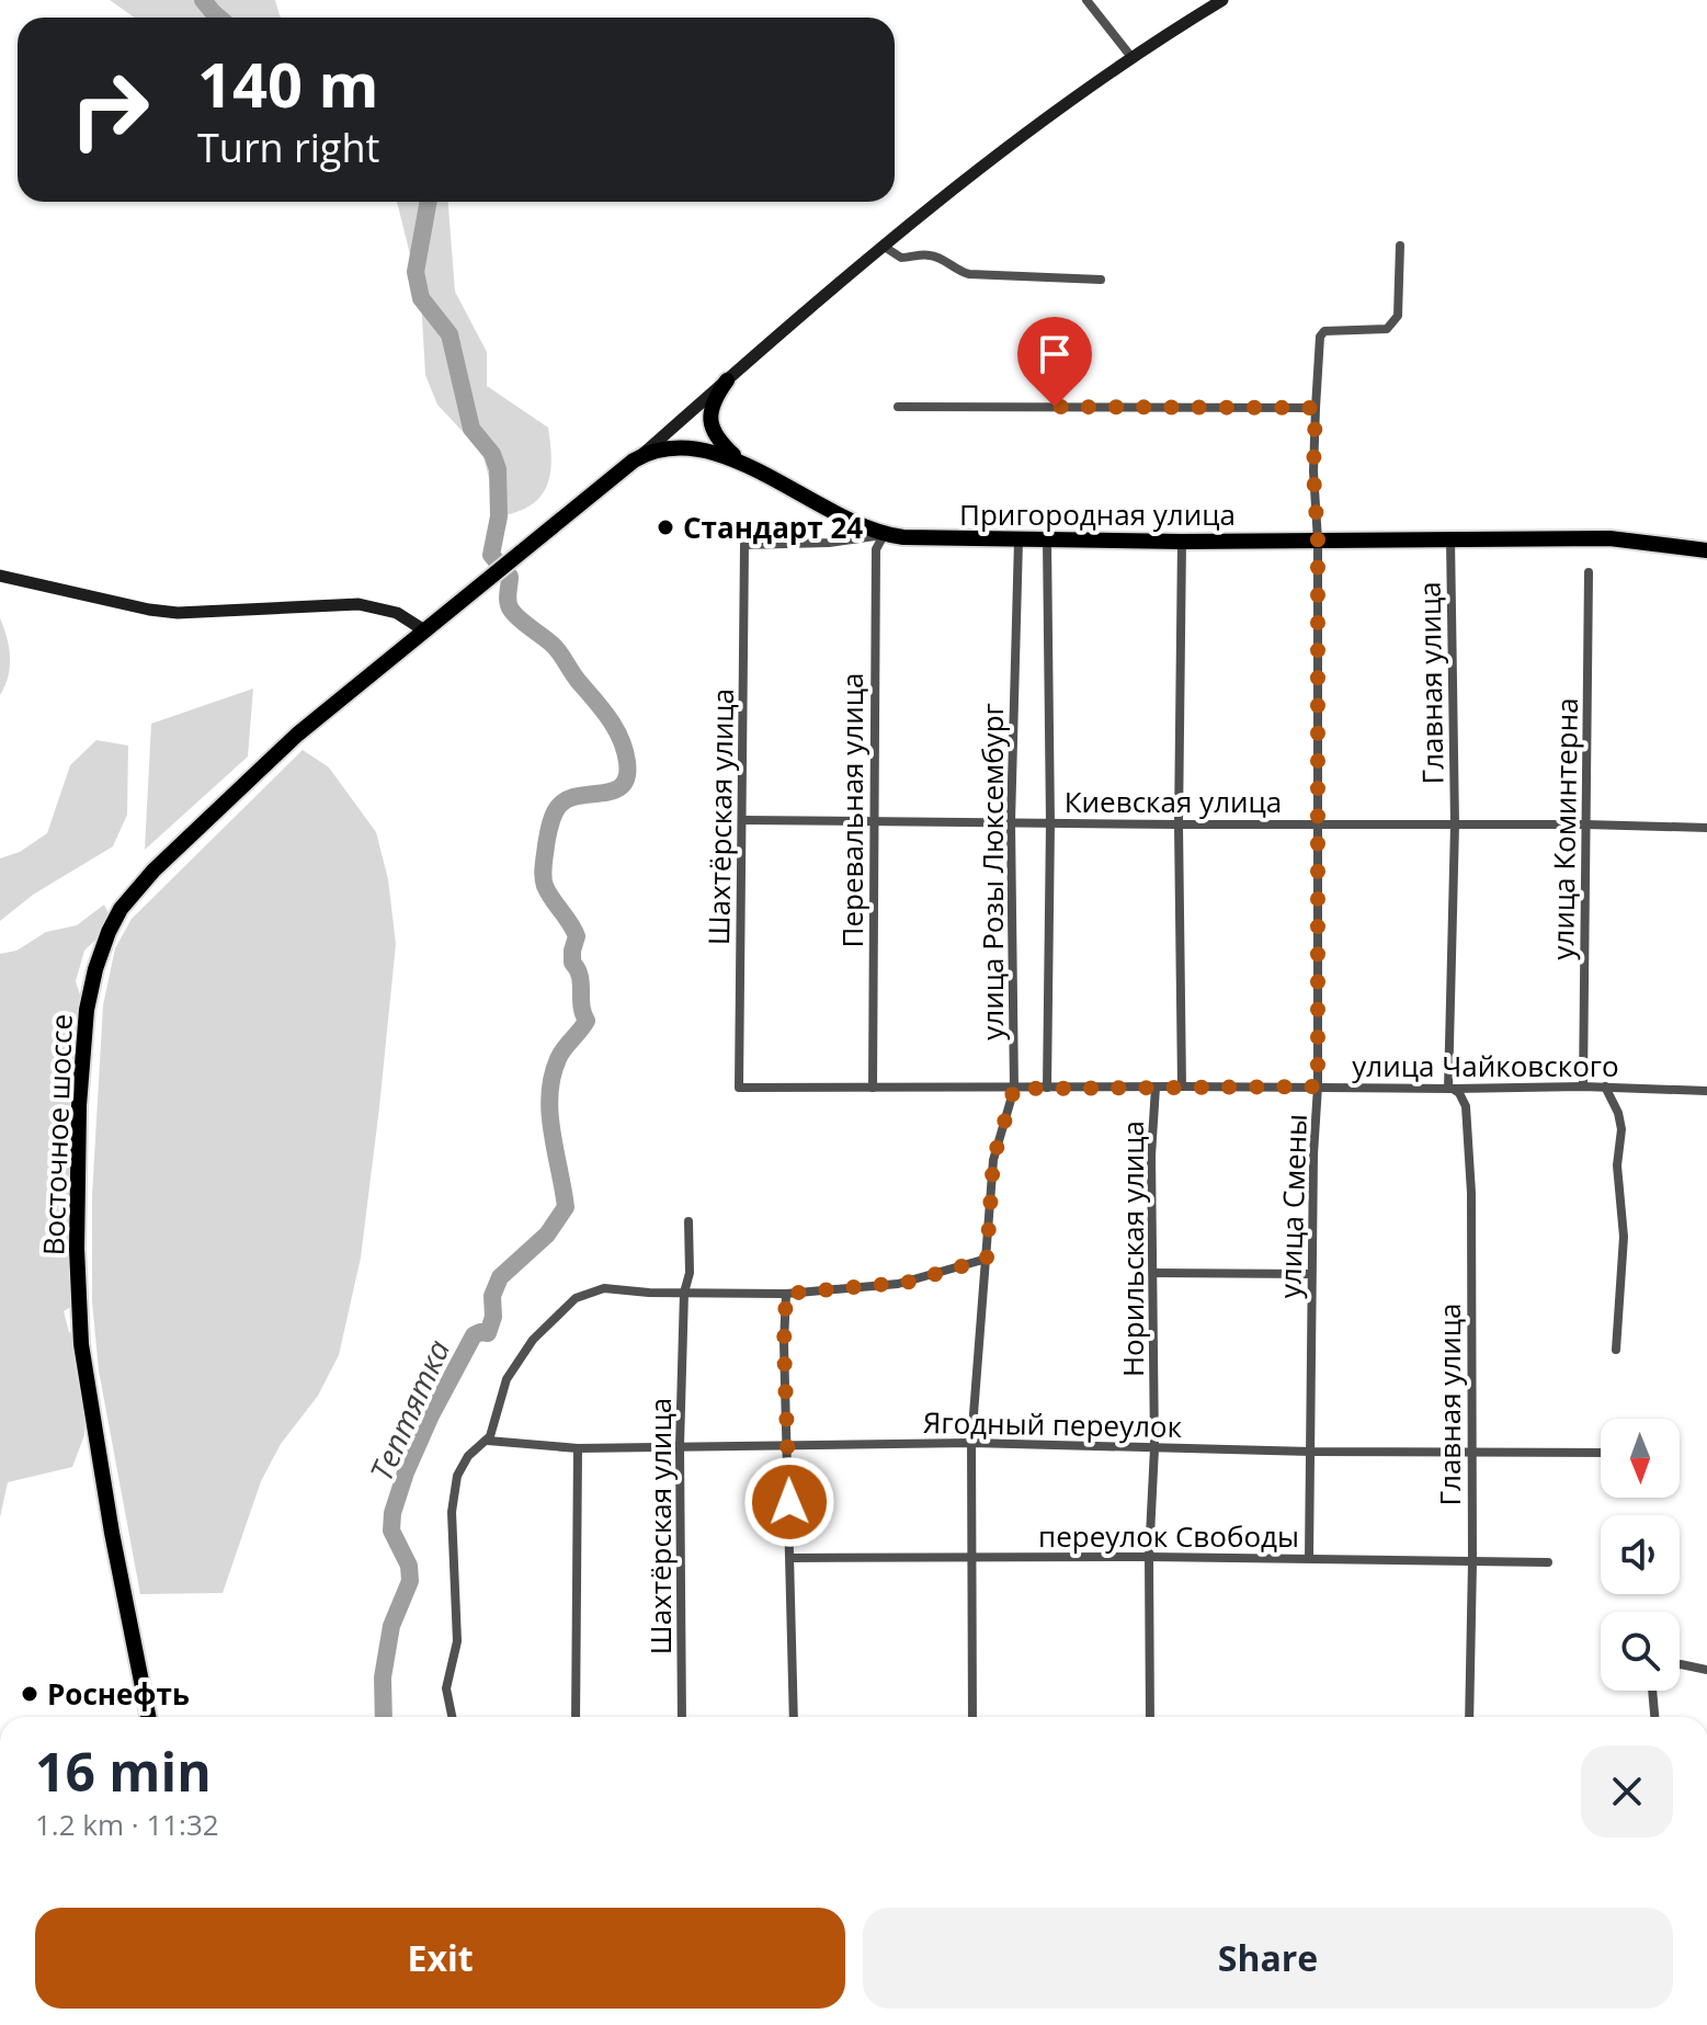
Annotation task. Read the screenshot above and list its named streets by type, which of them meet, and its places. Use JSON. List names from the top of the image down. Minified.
{"streets":{"highway":["Пригородная улица","Восточное шоссе"],"street":["Главная улица","Киевская улица","Перевальная улица","Шахтёрская улица","улица Коминтерна","улица Розы Люксембург","улица Чайковского","улица Смены","Норильская улица","Ягодный переулок","переулок Свободы"]},"crossings":[["Пригородная улица","Главная улица"],["Пригородная улица","Перевальная улица"],["Пригородная улица","Шахтёрская улица"],["Пригородная улица","улица Розы Люксембург"],["Пригородная улица","Восточное шоссе"],["Пригородная улица","улица Смены"],["Главная улица","Киевская улица"],["Главная улица","улица Чайковского"],["Главная улица","Ягодный переулок"],["Главная улица","переулок Свободы"],["Киевская улица","Перевальная улица"],["Киевская улица","Шахтёрская улица"],["Киевская улица","улица Коминтерна"],["Киевская улица","улица Розы Люксембург"],["Киевская улица","улица Смены"],["Перевальная улица","Шахтёрская улица"],["Перевальная улица","улица Чайковского"],["Шахтёрская улица","улица Чайковского"],["Шахтёрская улица","Ягодный переулок"],["улица Коминтерна","улица Чайковского"],["улица Розы Люксембург","улица Чайковского"],["улица Розы Люксембург","Ягодный переулок"],["улица Розы Люксембург","переулок Свободы"],["улица Чайковского","улица Смены"],["улица Чайковского","Норильская улица"],["улица Смены","Ягодный переулок"],["улица Смены","переулок Свободы"],["Норильская улица","Ягодный переулок"],["Норильская улица","переулок Свободы"]],"water":["Тептятка"],"places":["Стандарт 24","Роснефть"],"north":"bottom","page":{"turn":["140 m","Turn right"],"heading":["16 min","1.2 km · 11:32"],"buttons":["Exit","Share"]}}
